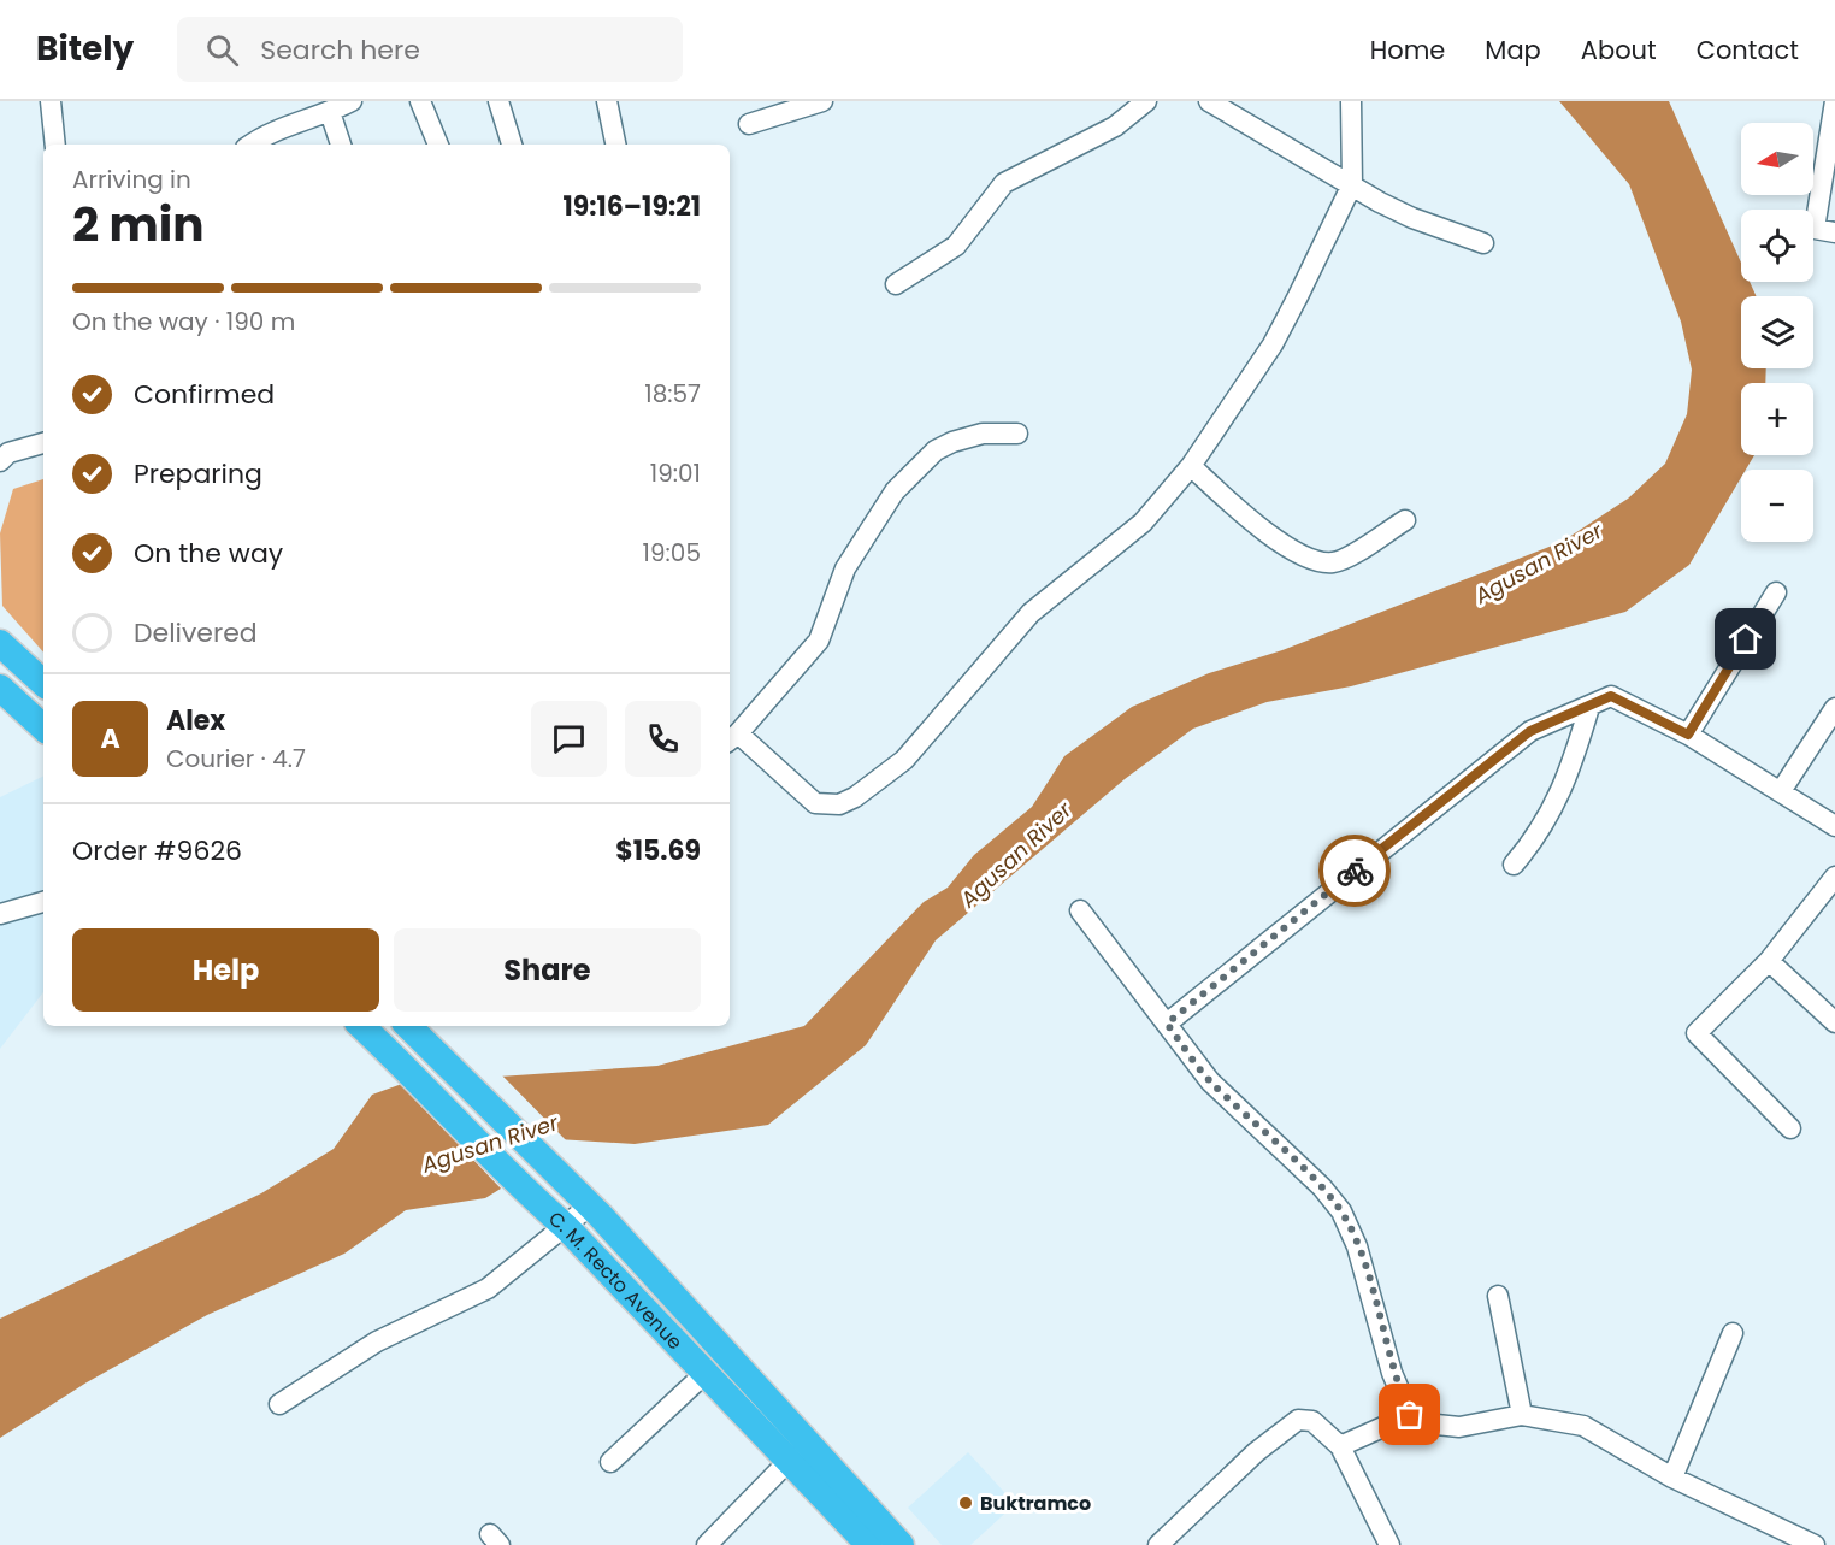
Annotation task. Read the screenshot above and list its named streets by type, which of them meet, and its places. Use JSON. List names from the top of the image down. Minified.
{"streets":{"highway":["C. M. Recto Avenue"]},"water":["Agusan River"],"places":["Buktramco"],"north":"left","page":{"header":"Bitely","search":"Search here","nav":["Home","Map","About","Contact"],"map_buttons":["+","−"],"heading":["2 min","Arriving in","19:16–19:21"],"panel":["Alex","Courier · 4.7","Order #9626","$15.69"],"bar":"On the way · 190 m","list":[["Confirmed","18:57"],["Preparing","19:01"],["On the way","19:05"],"Delivered"],"round":"A","buttons":["Help","Share"]}}
